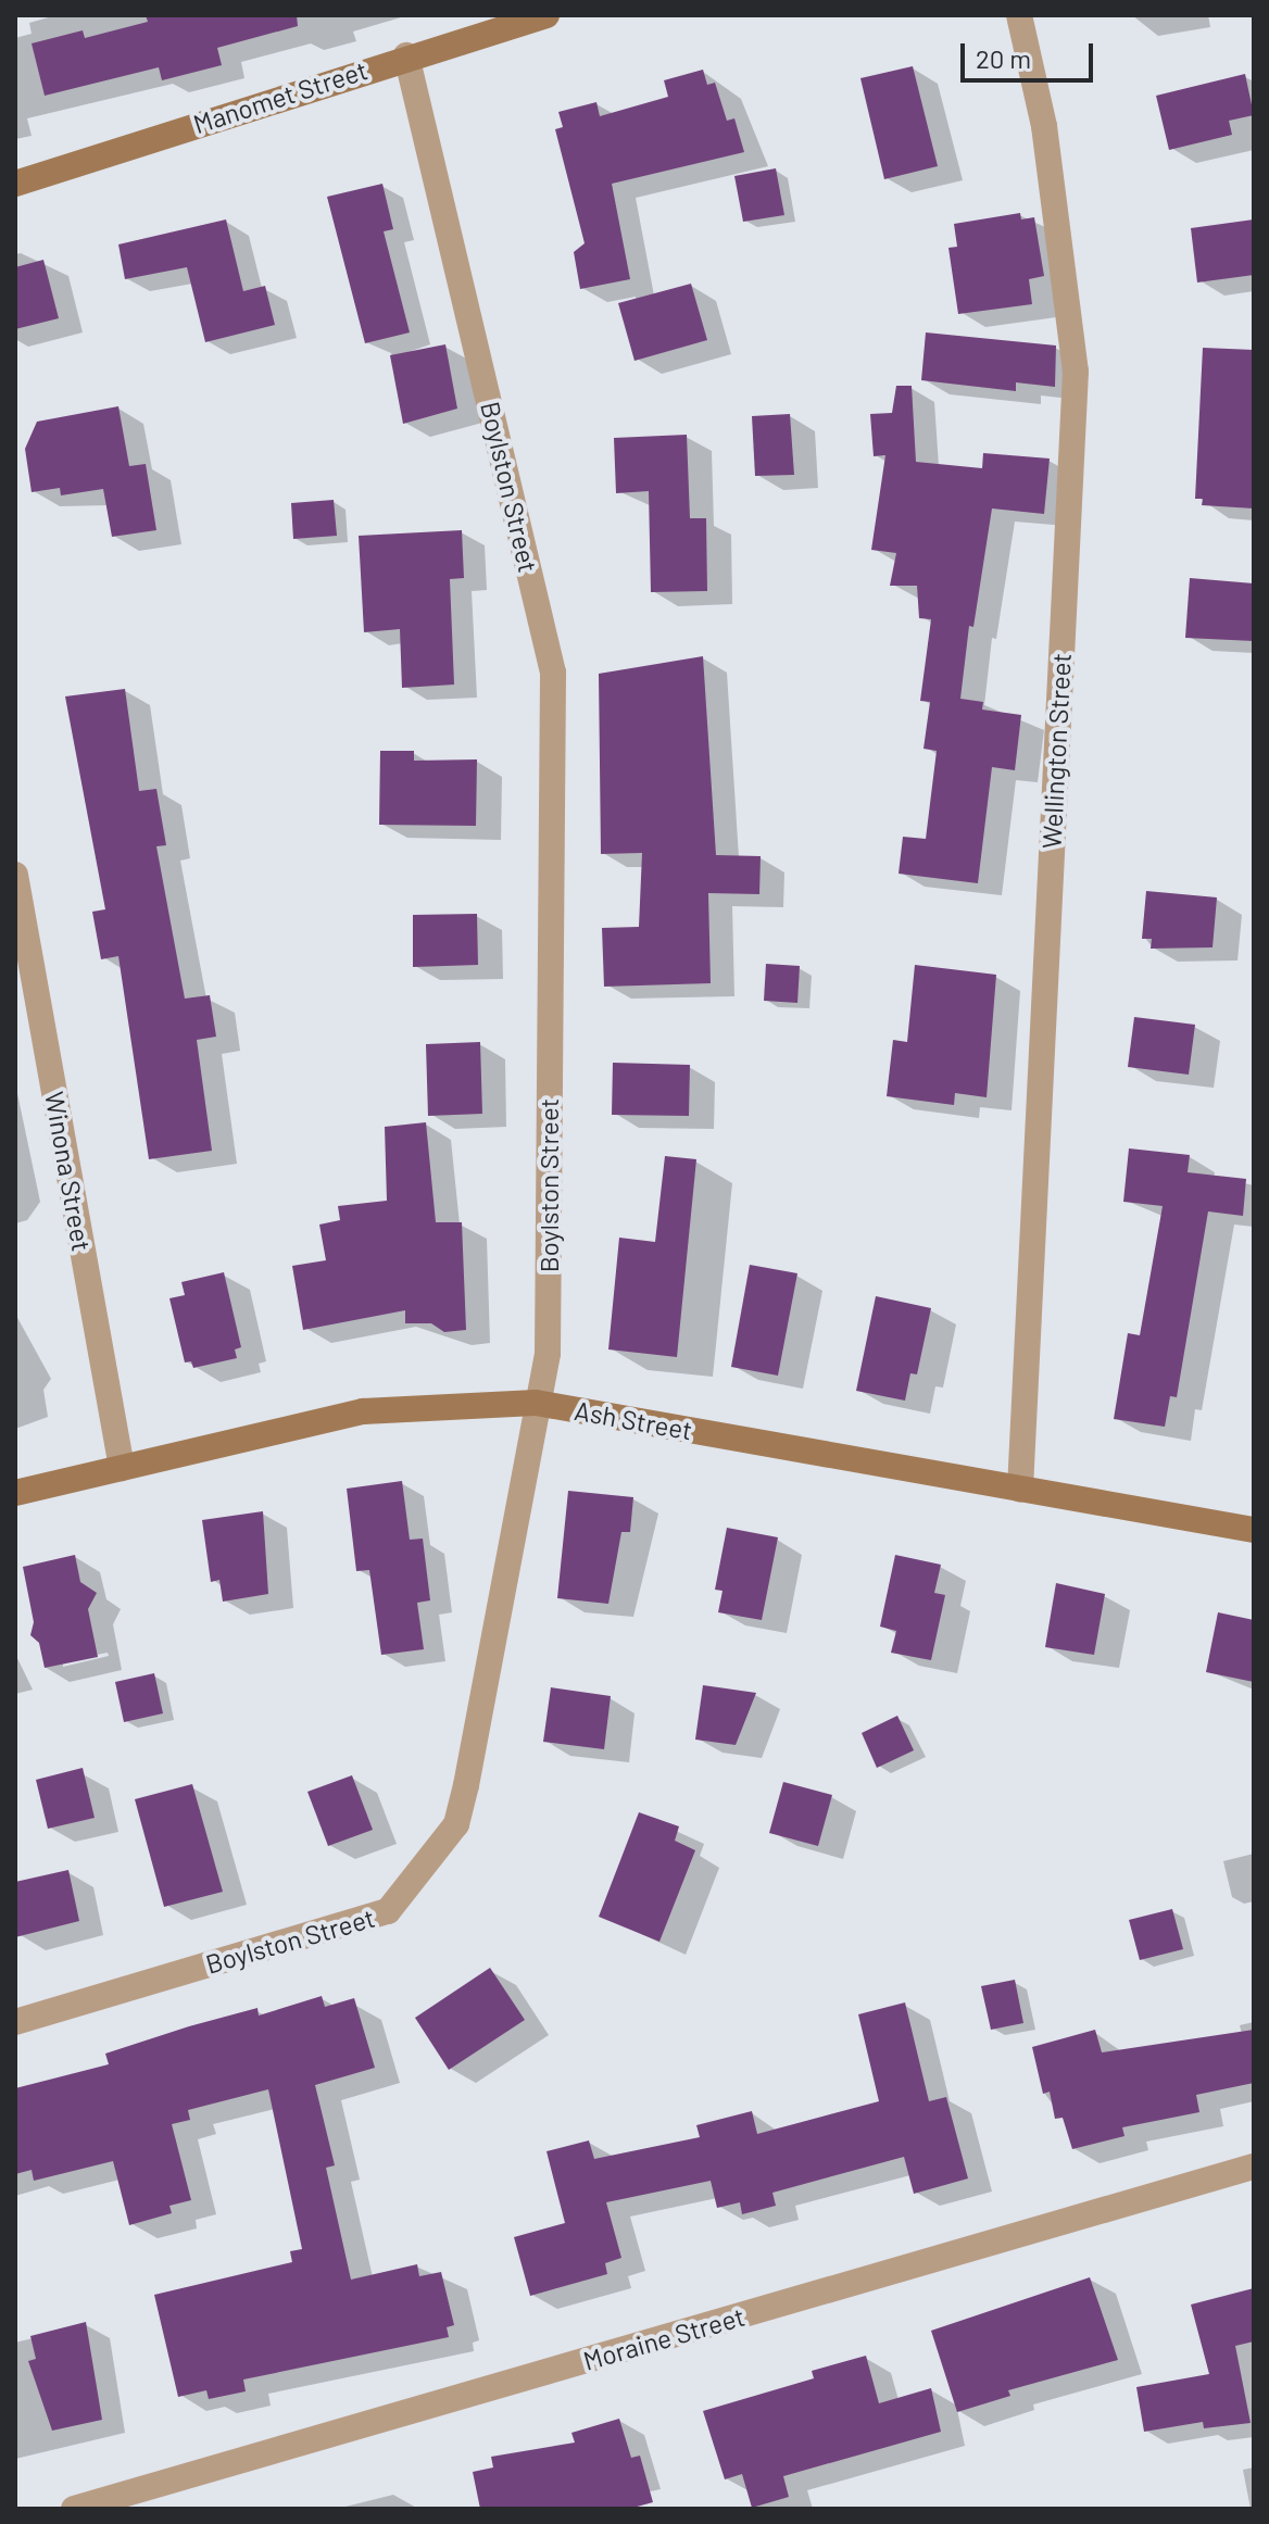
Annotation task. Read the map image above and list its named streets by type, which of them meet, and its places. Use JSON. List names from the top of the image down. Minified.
{"streets":{"street":["Manomet Street","Boylston Street","Wellington Street","Winona Street","Ash Street","Moraine Street"]},"crossings":[["Manomet Street","Boylston Street"],["Boylston Street","Ash Street"],["Wellington Street","Ash Street"],["Winona Street","Ash Street"]],"scale_bar":"20 m"}
